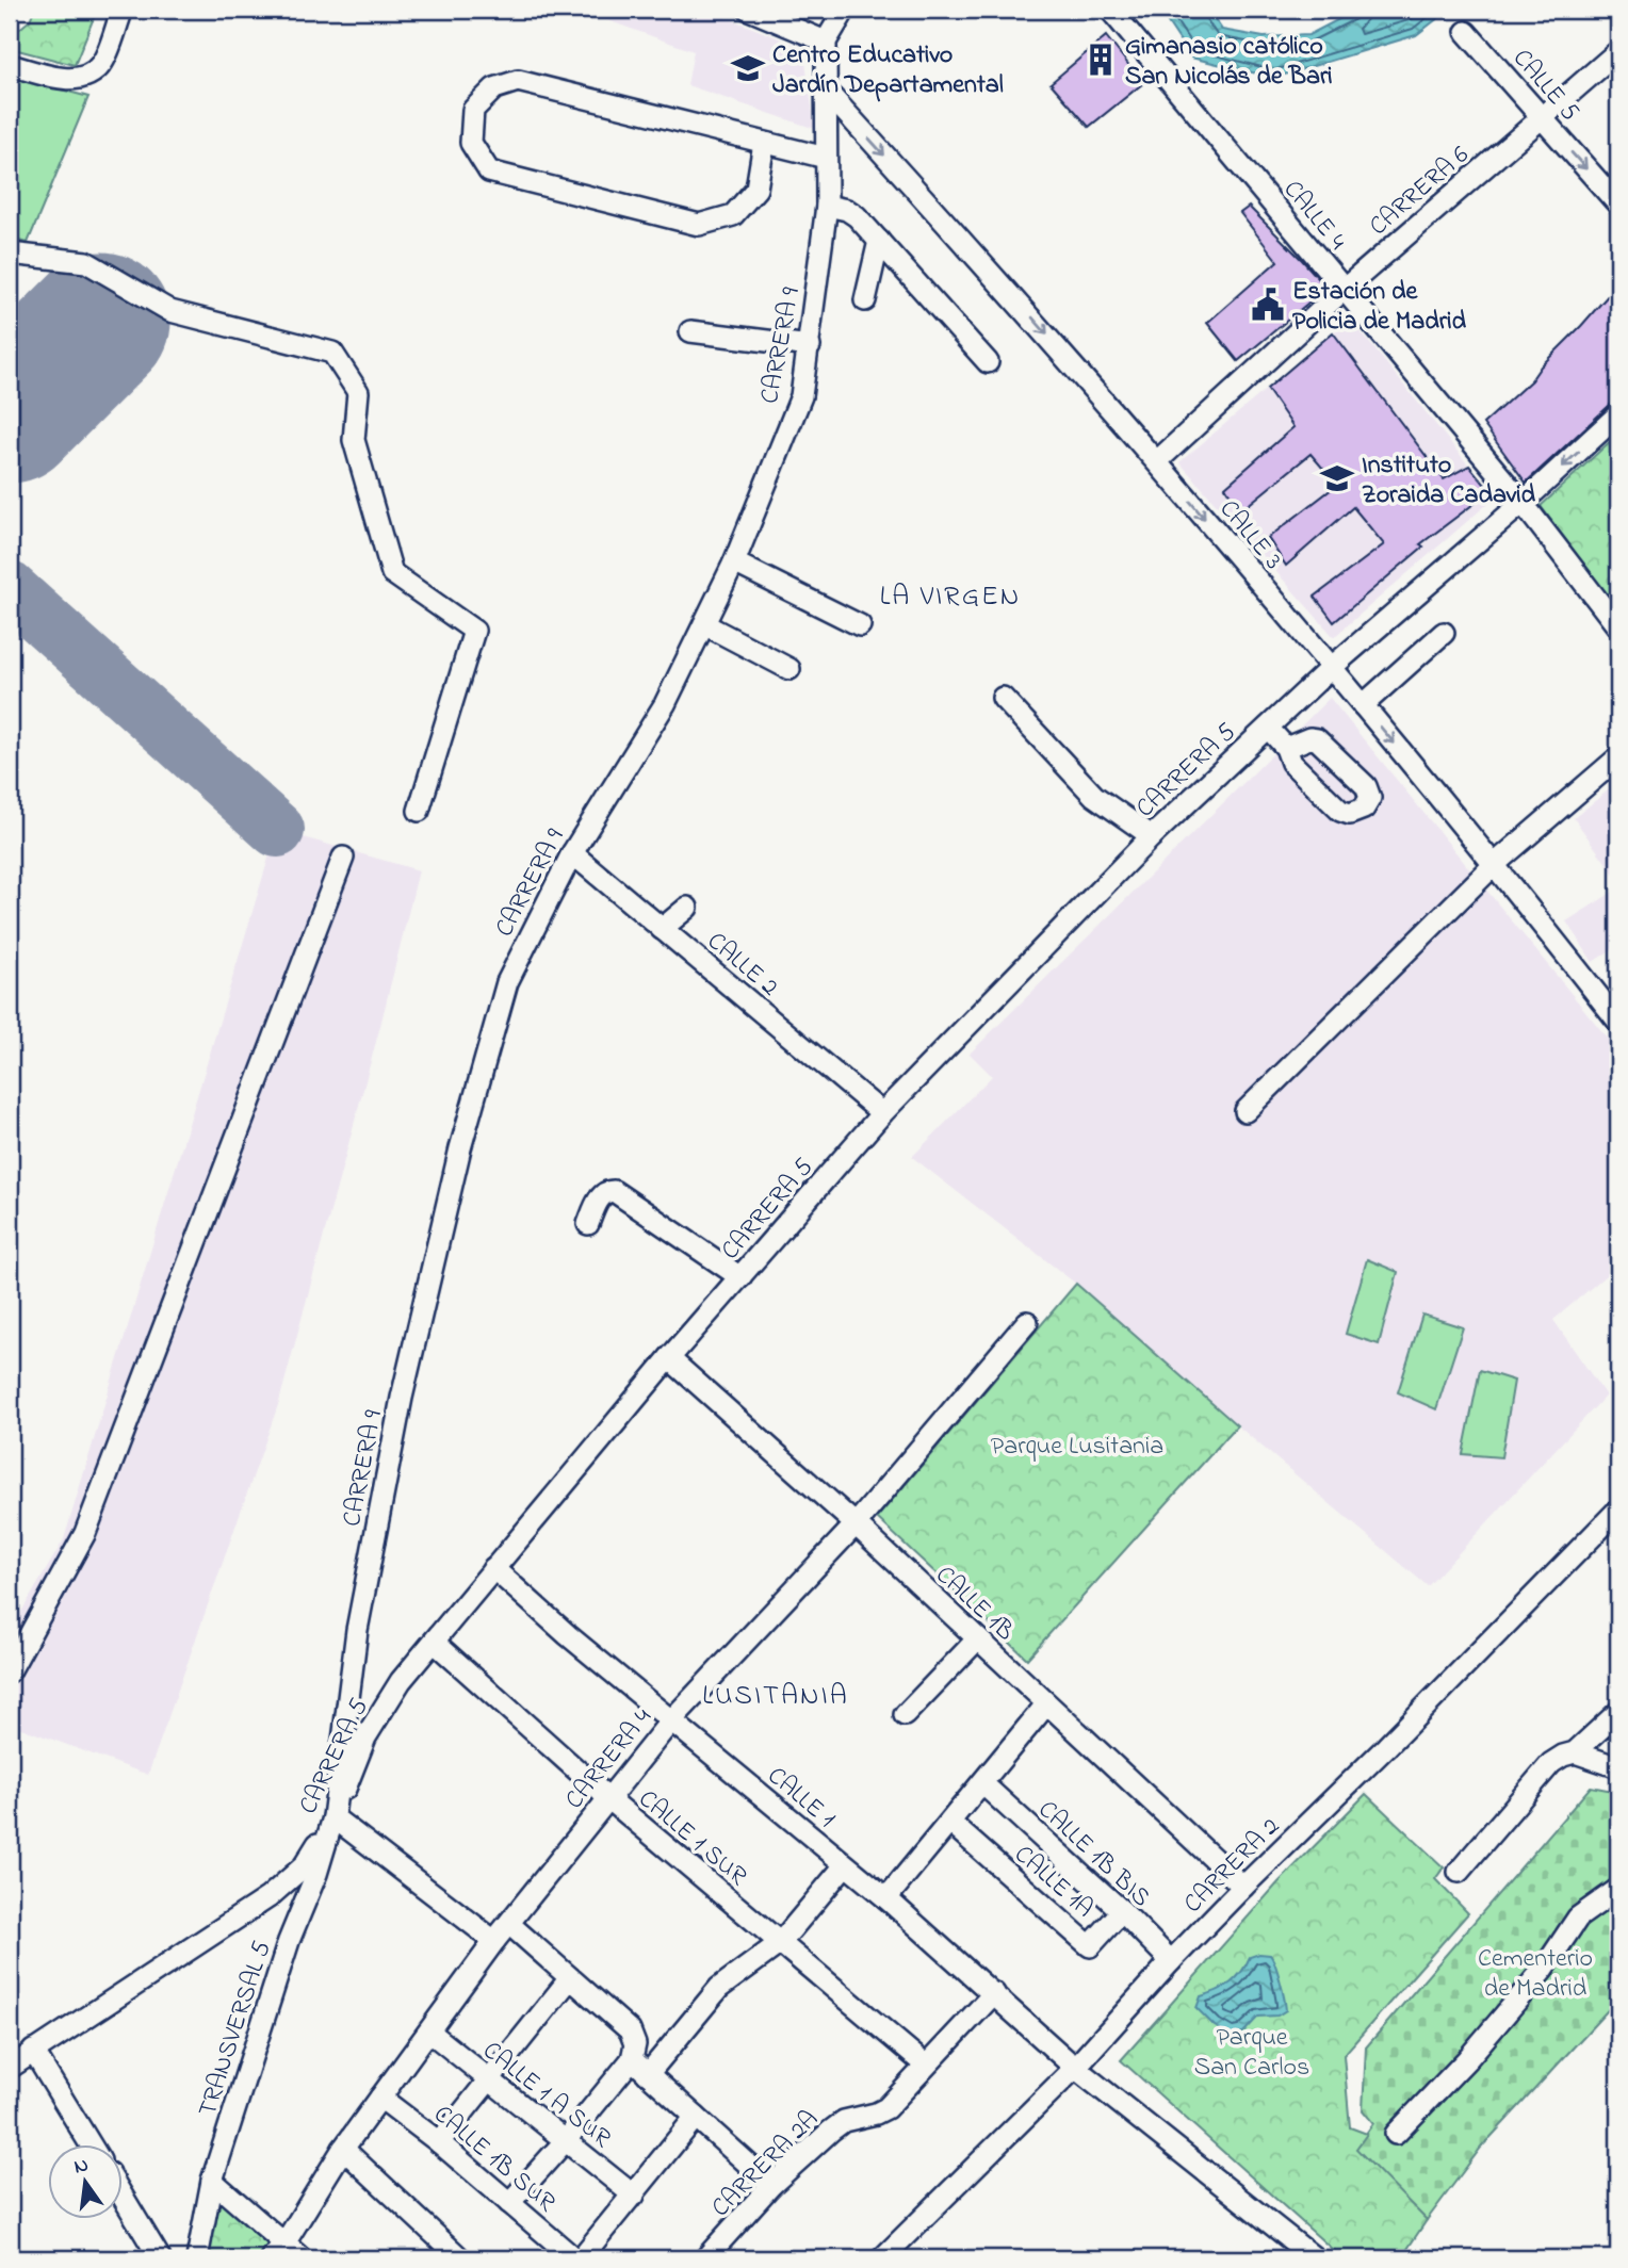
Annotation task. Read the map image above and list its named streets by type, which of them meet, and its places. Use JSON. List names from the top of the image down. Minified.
{"streets":{"street":["CALLE 5","CARRERA 6","CALLE 4","CARRERA 9","CALLE 3","CARRERA 5","CALLE 2","CALLE 1B","CARRERA 4","CALLE 1","CALLE 1 SUR","CALLE 1B BIS","CARRERA 2","CALLE 1A","TRANSVERSAL 5","CALLE 1 A SUR","CALLE 1B SUR","CARRERA 2A"]},"crossings":[["CALLE 5","CARRERA 6"],["CARRERA 6","CALLE 4"],["CARRERA 6","CALLE 3"],["CALLE 4","CARRERA 5"],["CARRERA 9","CALLE 3"],["CARRERA 9","CARRERA 5"],["CARRERA 9","CALLE 2"],["CARRERA 9","TRANSVERSAL 5"],["CALLE 3","CARRERA 5"],["CARRERA 5","CALLE 2"],["CARRERA 5","CALLE 1B"],["CARRERA 5","CALLE 1"],["CARRERA 5","CALLE 1 SUR"],["CARRERA 5","TRANSVERSAL 5"],["CALLE 1B","CARRERA 4"],["CALLE 1B","CARRERA 2"],["CARRERA 4","CALLE 1"],["CARRERA 4","CALLE 1 SUR"],["CARRERA 4","CALLE 1 A SUR"],["CARRERA 4","CALLE 1B SUR"],["CALLE 1","CARRERA 2"],["CALLE 1","CARRERA 2A"],["CALLE 1 SUR","CARRERA 2A"],["CALLE 1B BIS","CARRERA 2"],["CALLE 1B BIS","CALLE 1A"]],"one_way":["CALLE 5","CALLE 3"],"districts":["LA VIRGEN","LUSITANIA"],"parks":["Parque Lusitania","Cementerio de Madrid","Parque San Carlos"],"places":{"building":["Gimanasio católico San Nicolás de Bari"],"school or university":["Centro Educativo Jardín Departamental","Instituto Zoraida Cadavid"],"public building":["Estación de Policia de Madrid"]},"north":"top"}
